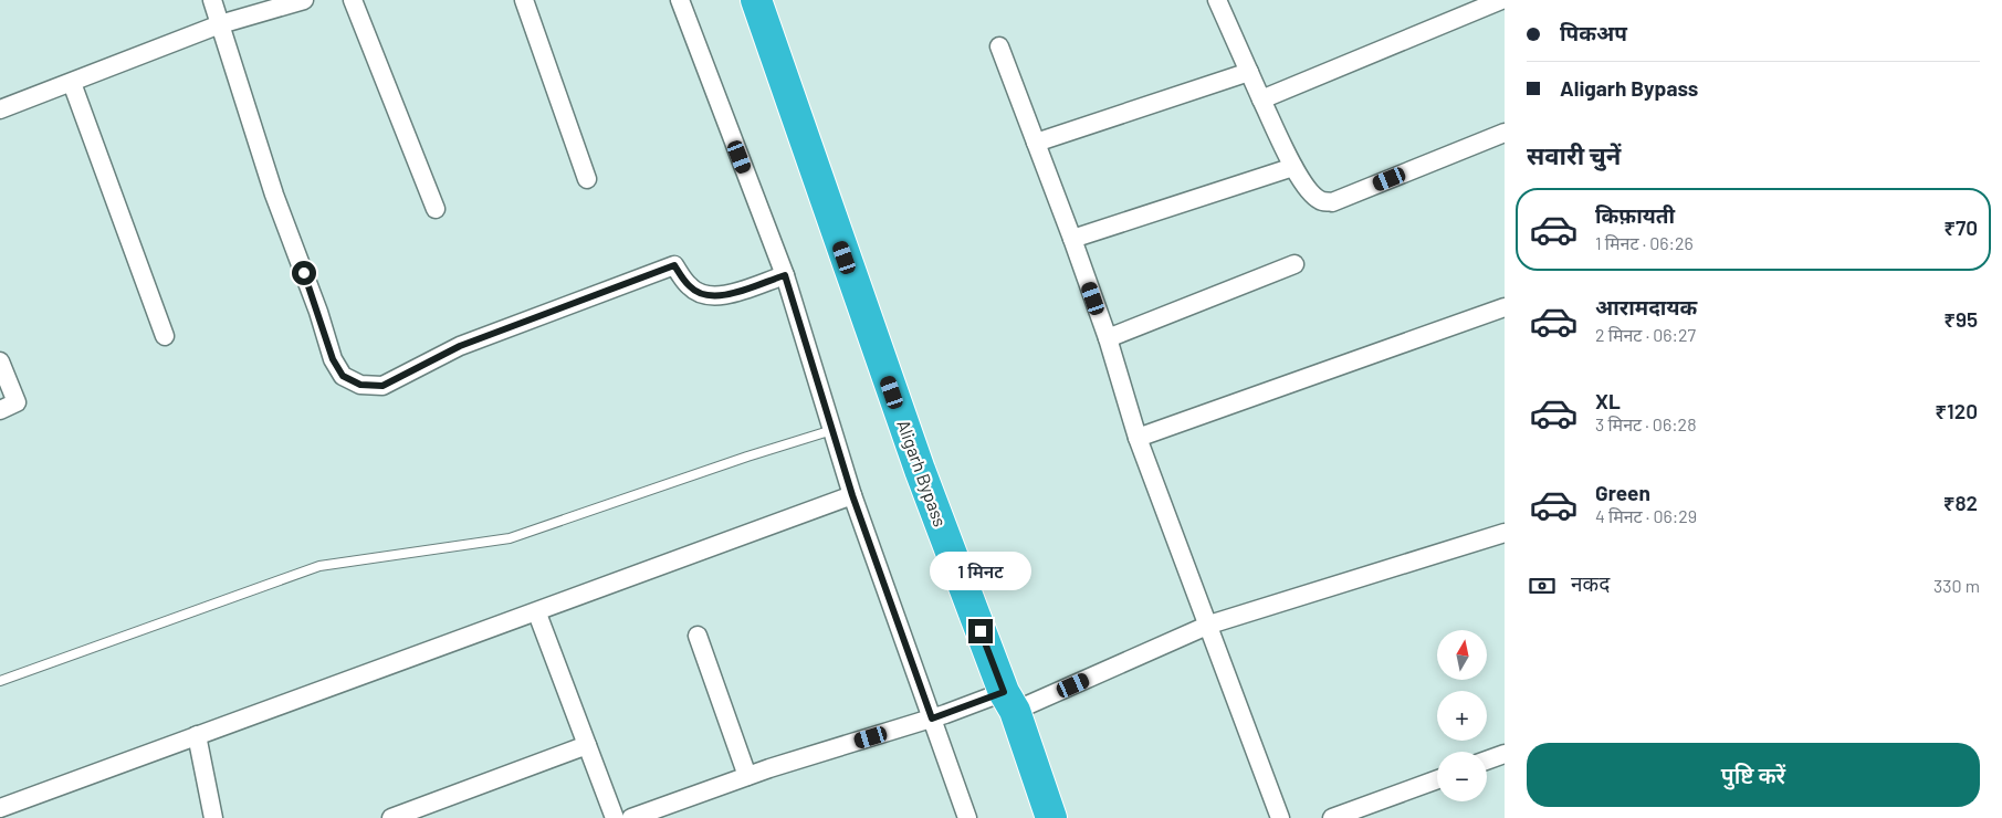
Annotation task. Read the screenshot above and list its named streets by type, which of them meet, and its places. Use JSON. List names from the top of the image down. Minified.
{"streets":{"highway":["Aligarh Bypass"]},"north":"top","page":{"banner":["पिकअप","Aligarh Bypass"],"heading":"सवारी चुनें","list":[{"name":"किफ़ायती","note":"1 मिनट · 06:26","value":"₹70"},{"name":"आरामदायक","note":"2 मिनट · 06:27","value":"₹95"},{"name":"XL","note":"3 मिनट · 06:28","value":"₹120"},{"name":"Green","note":"4 मिनट · 06:29","value":"₹82"}],"bubble":"1 मिनट","pay":["नकद","330 m"],"map_buttons":["+","−"],"buttons":"पुष्टि करें"}}
